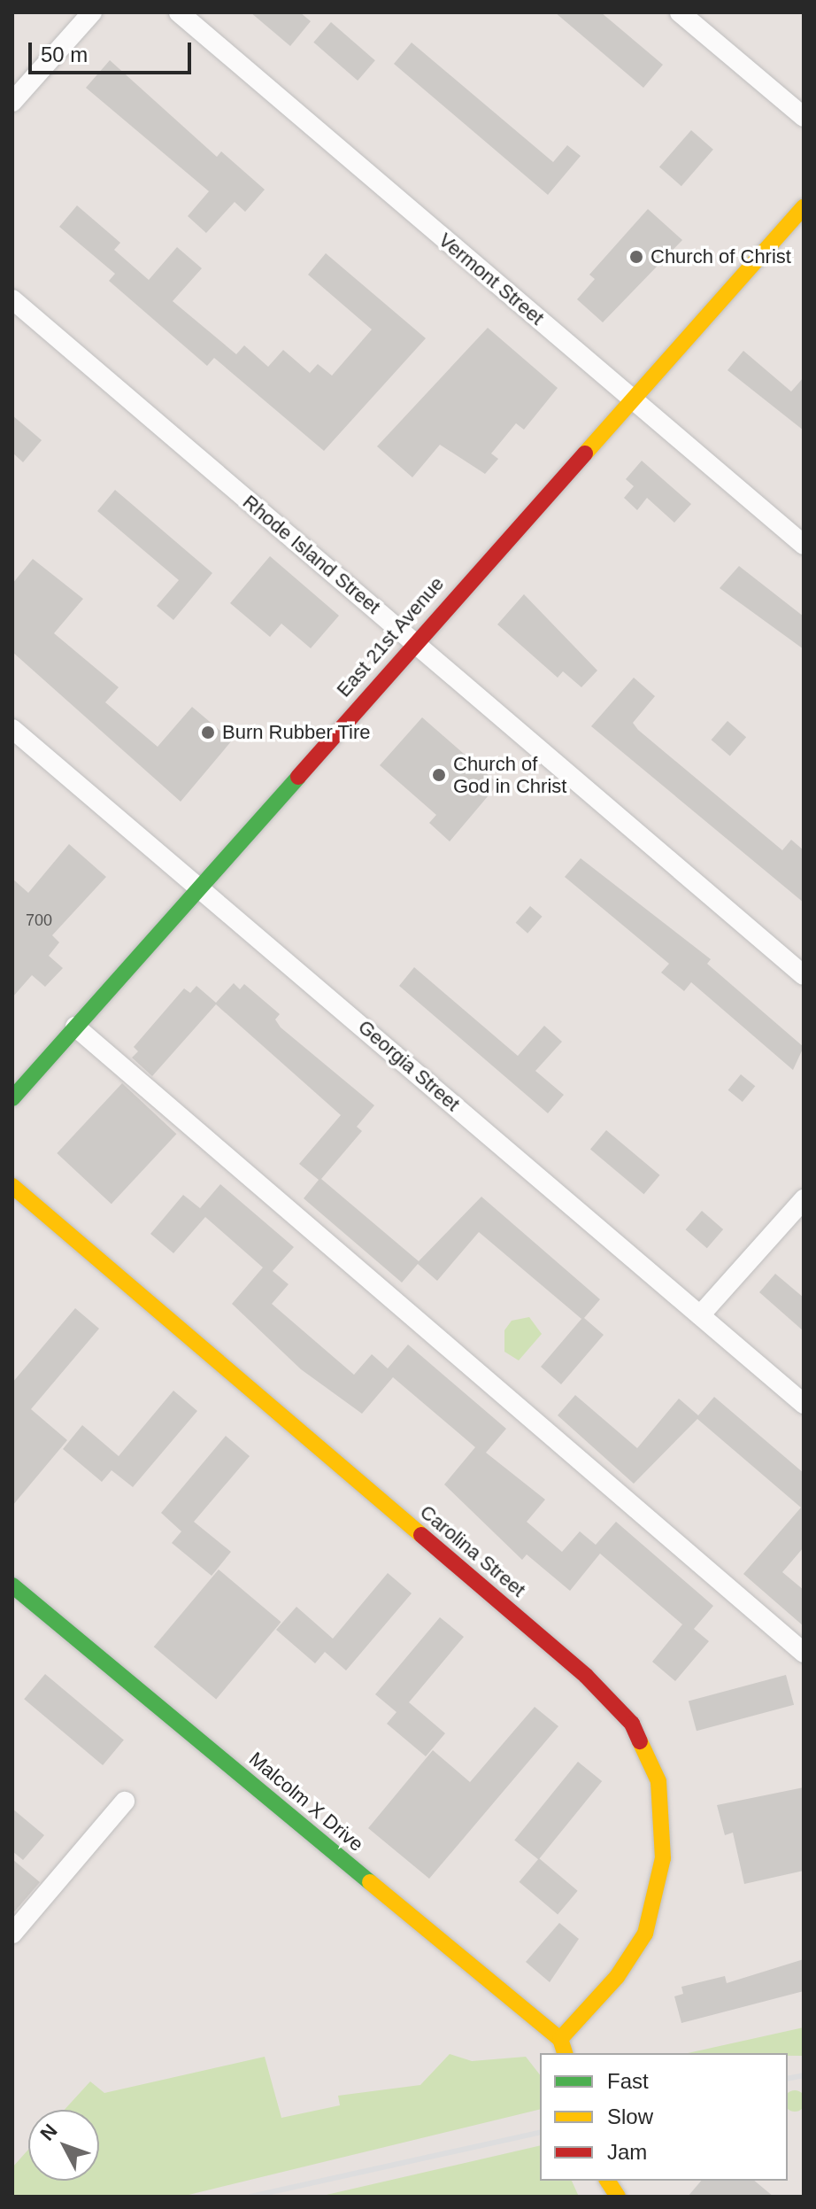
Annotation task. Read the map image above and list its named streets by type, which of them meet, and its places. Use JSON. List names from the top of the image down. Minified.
{"streets":{"street":["Vermont Street","Rhode Island Street","East 21st Avenue","Georgia Street","Carolina Street","Malcolm X Drive"]},"crossings":[["Vermont Street","East 21st Avenue"],["Rhode Island Street","East 21st Avenue"],["East 21st Avenue","Georgia Street"],["Carolina Street","Malcolm X Drive"]],"places":["Church of Christ","Burn Rubber Tire","Church of God in Christ"],"house_numbers":["700"],"legend":["Fast","Slow","Jam"],"scale_bar":"50 m","north":"top left"}
